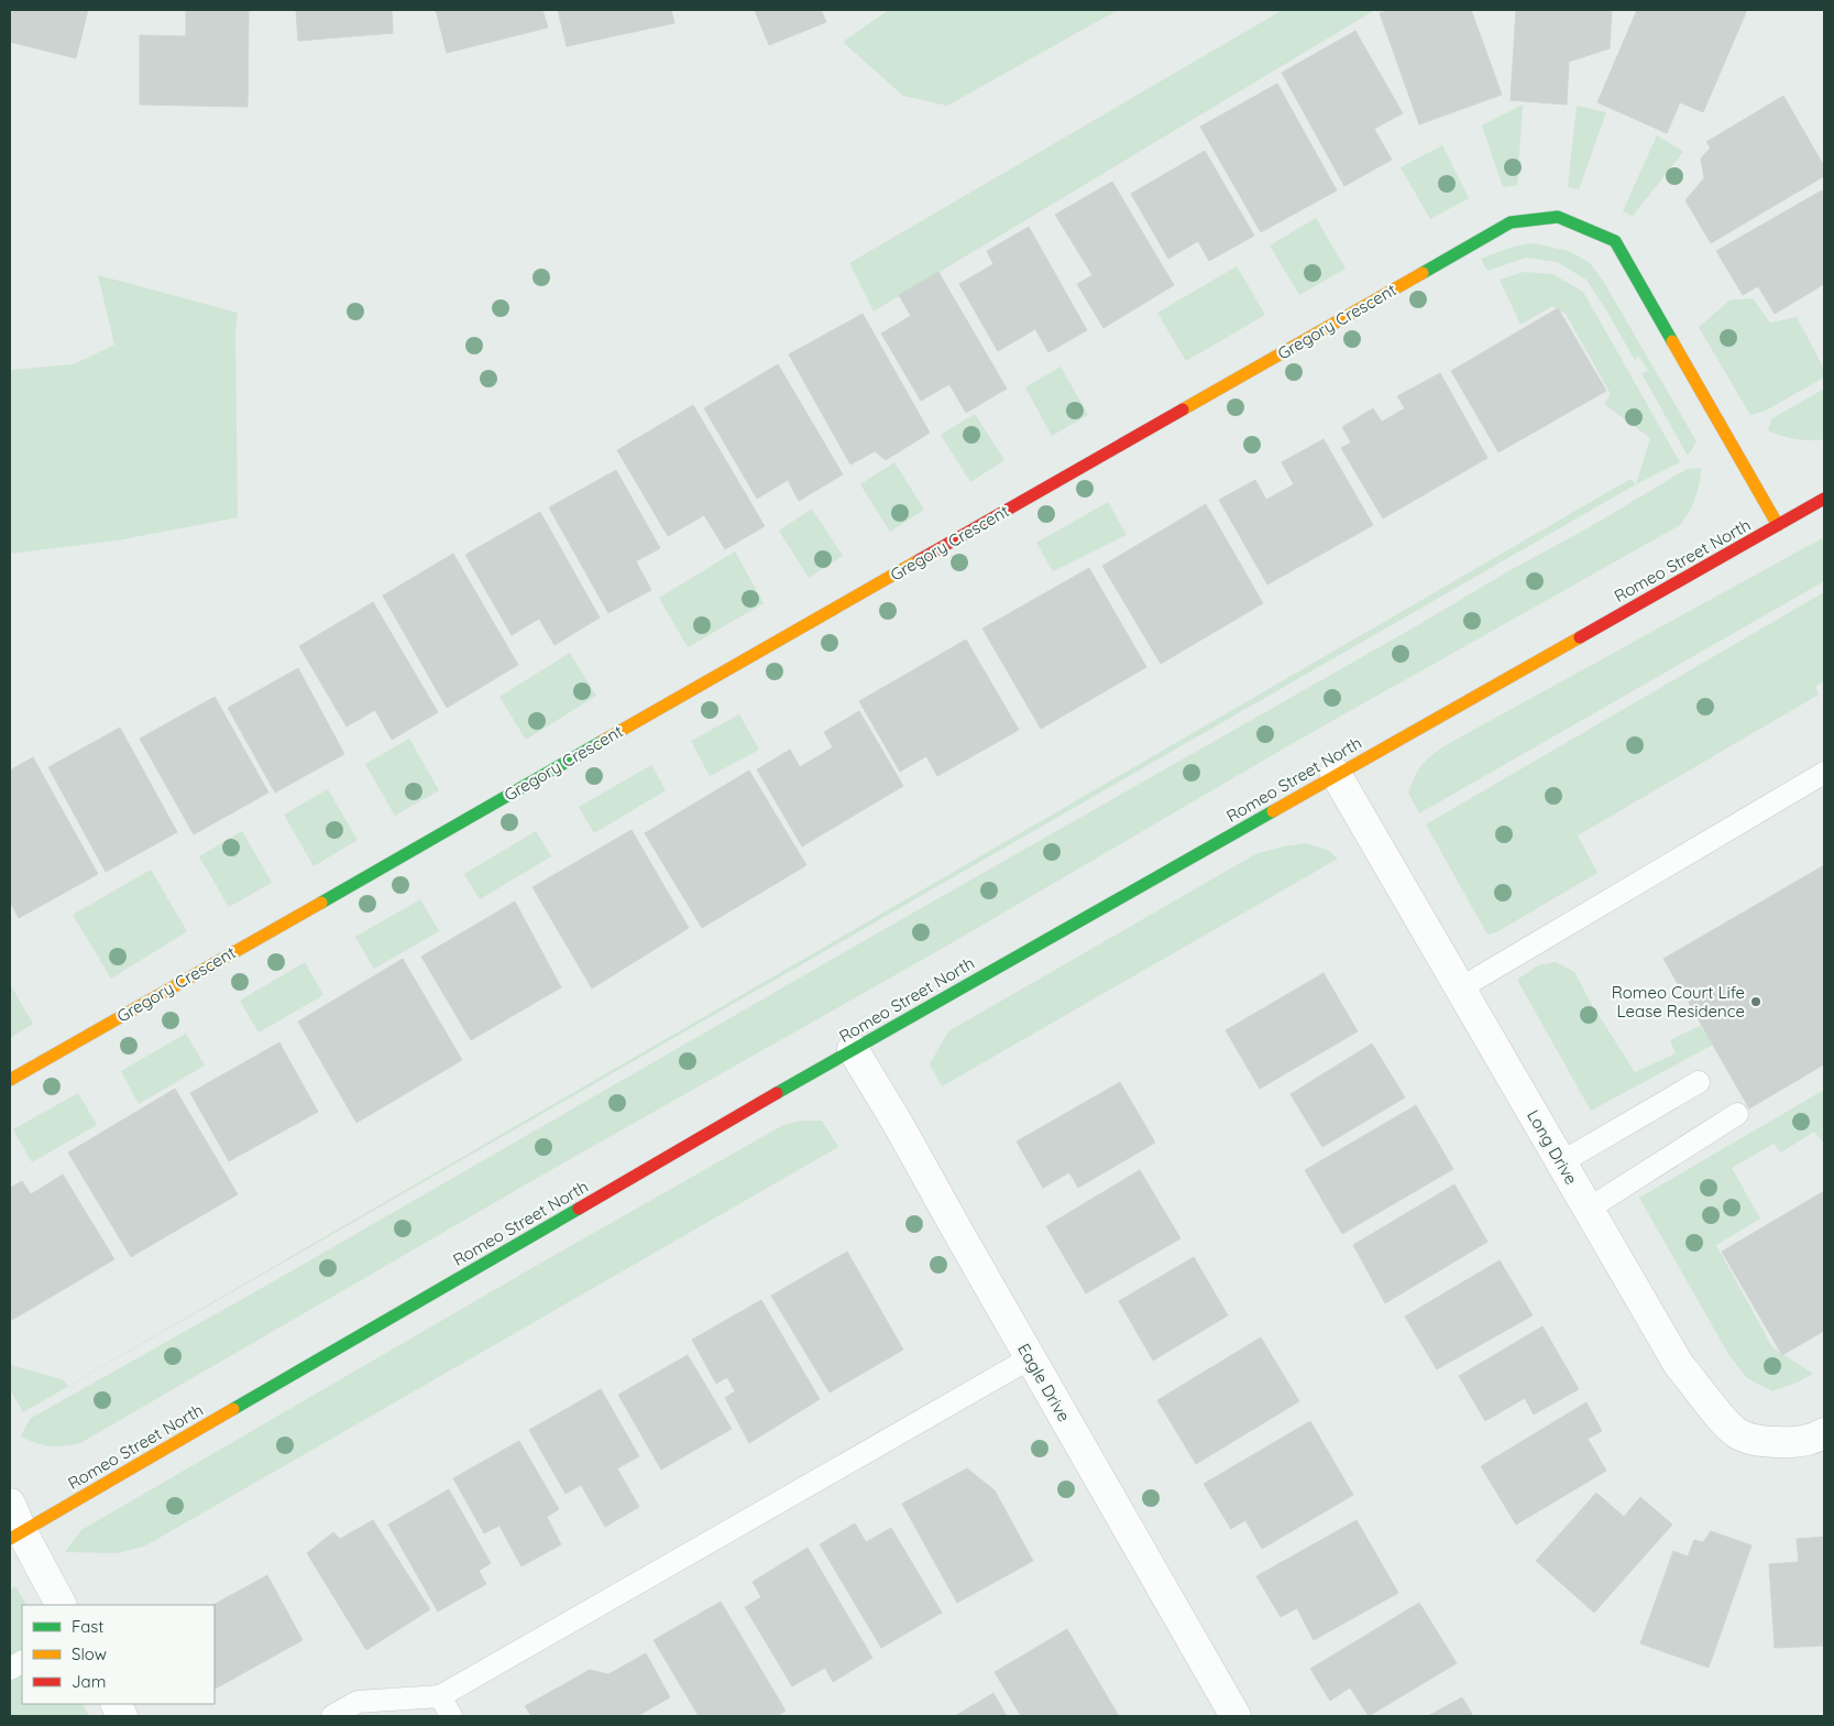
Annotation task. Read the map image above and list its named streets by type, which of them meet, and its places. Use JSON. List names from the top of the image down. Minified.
{"streets":{"street":["Gregory Crescent","Romeo Street North","Long Drive","Eagle Drive"]},"crossings":[["Gregory Crescent","Romeo Street North"],["Romeo Street North","Long Drive"],["Romeo Street North","Eagle Drive"]],"places":["Romeo Court Life Lease Residence"],"legend":["Fast","Slow","Jam"]}
